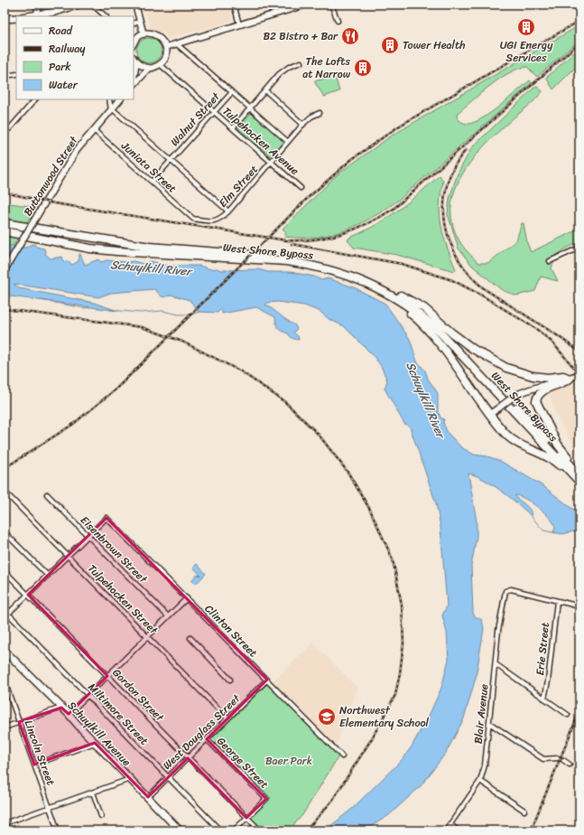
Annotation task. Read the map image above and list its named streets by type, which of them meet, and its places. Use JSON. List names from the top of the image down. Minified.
{"streets":{"highway":["West Shore Bypass"],"main road":["Schuylkill Avenue"],"street":["Walnut Street","Tulpehocken Avenue","Juniata Street","Buttonwood Street","Elm Street","Eisenbrown Street","Tulpehocken Street","Clinton Street","Erie Street","Gordon Street","Miltimore Street","Blair Avenue","West Douglass Street","Lincoln Street","George Street"]},"crossings":[["Walnut Street","Tulpehocken Avenue"],["Walnut Street","Juniata Street"],["Tulpehocken Avenue","Elm Street"],["Juniata Street","Buttonwood Street"],["Juniata Street","Elm Street"],["Eisenbrown Street","Clinton Street"],["Tulpehocken Street","West Douglass Street"],["Clinton Street","West Douglass Street"],["Erie Street","Blair Avenue"],["Gordon Street","West Douglass Street"],["Gordon Street","George Street"],["Miltimore Street","West Douglass Street"],["West Douglass Street","Schuylkill Avenue"],["West Douglass Street","George Street"]],"water":["Schuylkill River"],"parks":["Baer Park"],"places":{"building":["UGI Energy Services","Tower Health","The Lofts at Narrow"],"restaurant":["B2 Bistro + Bar"],"school or university":["Northwest Elementary School"]},"legend":["Road","Railway","Park","Water"]}
